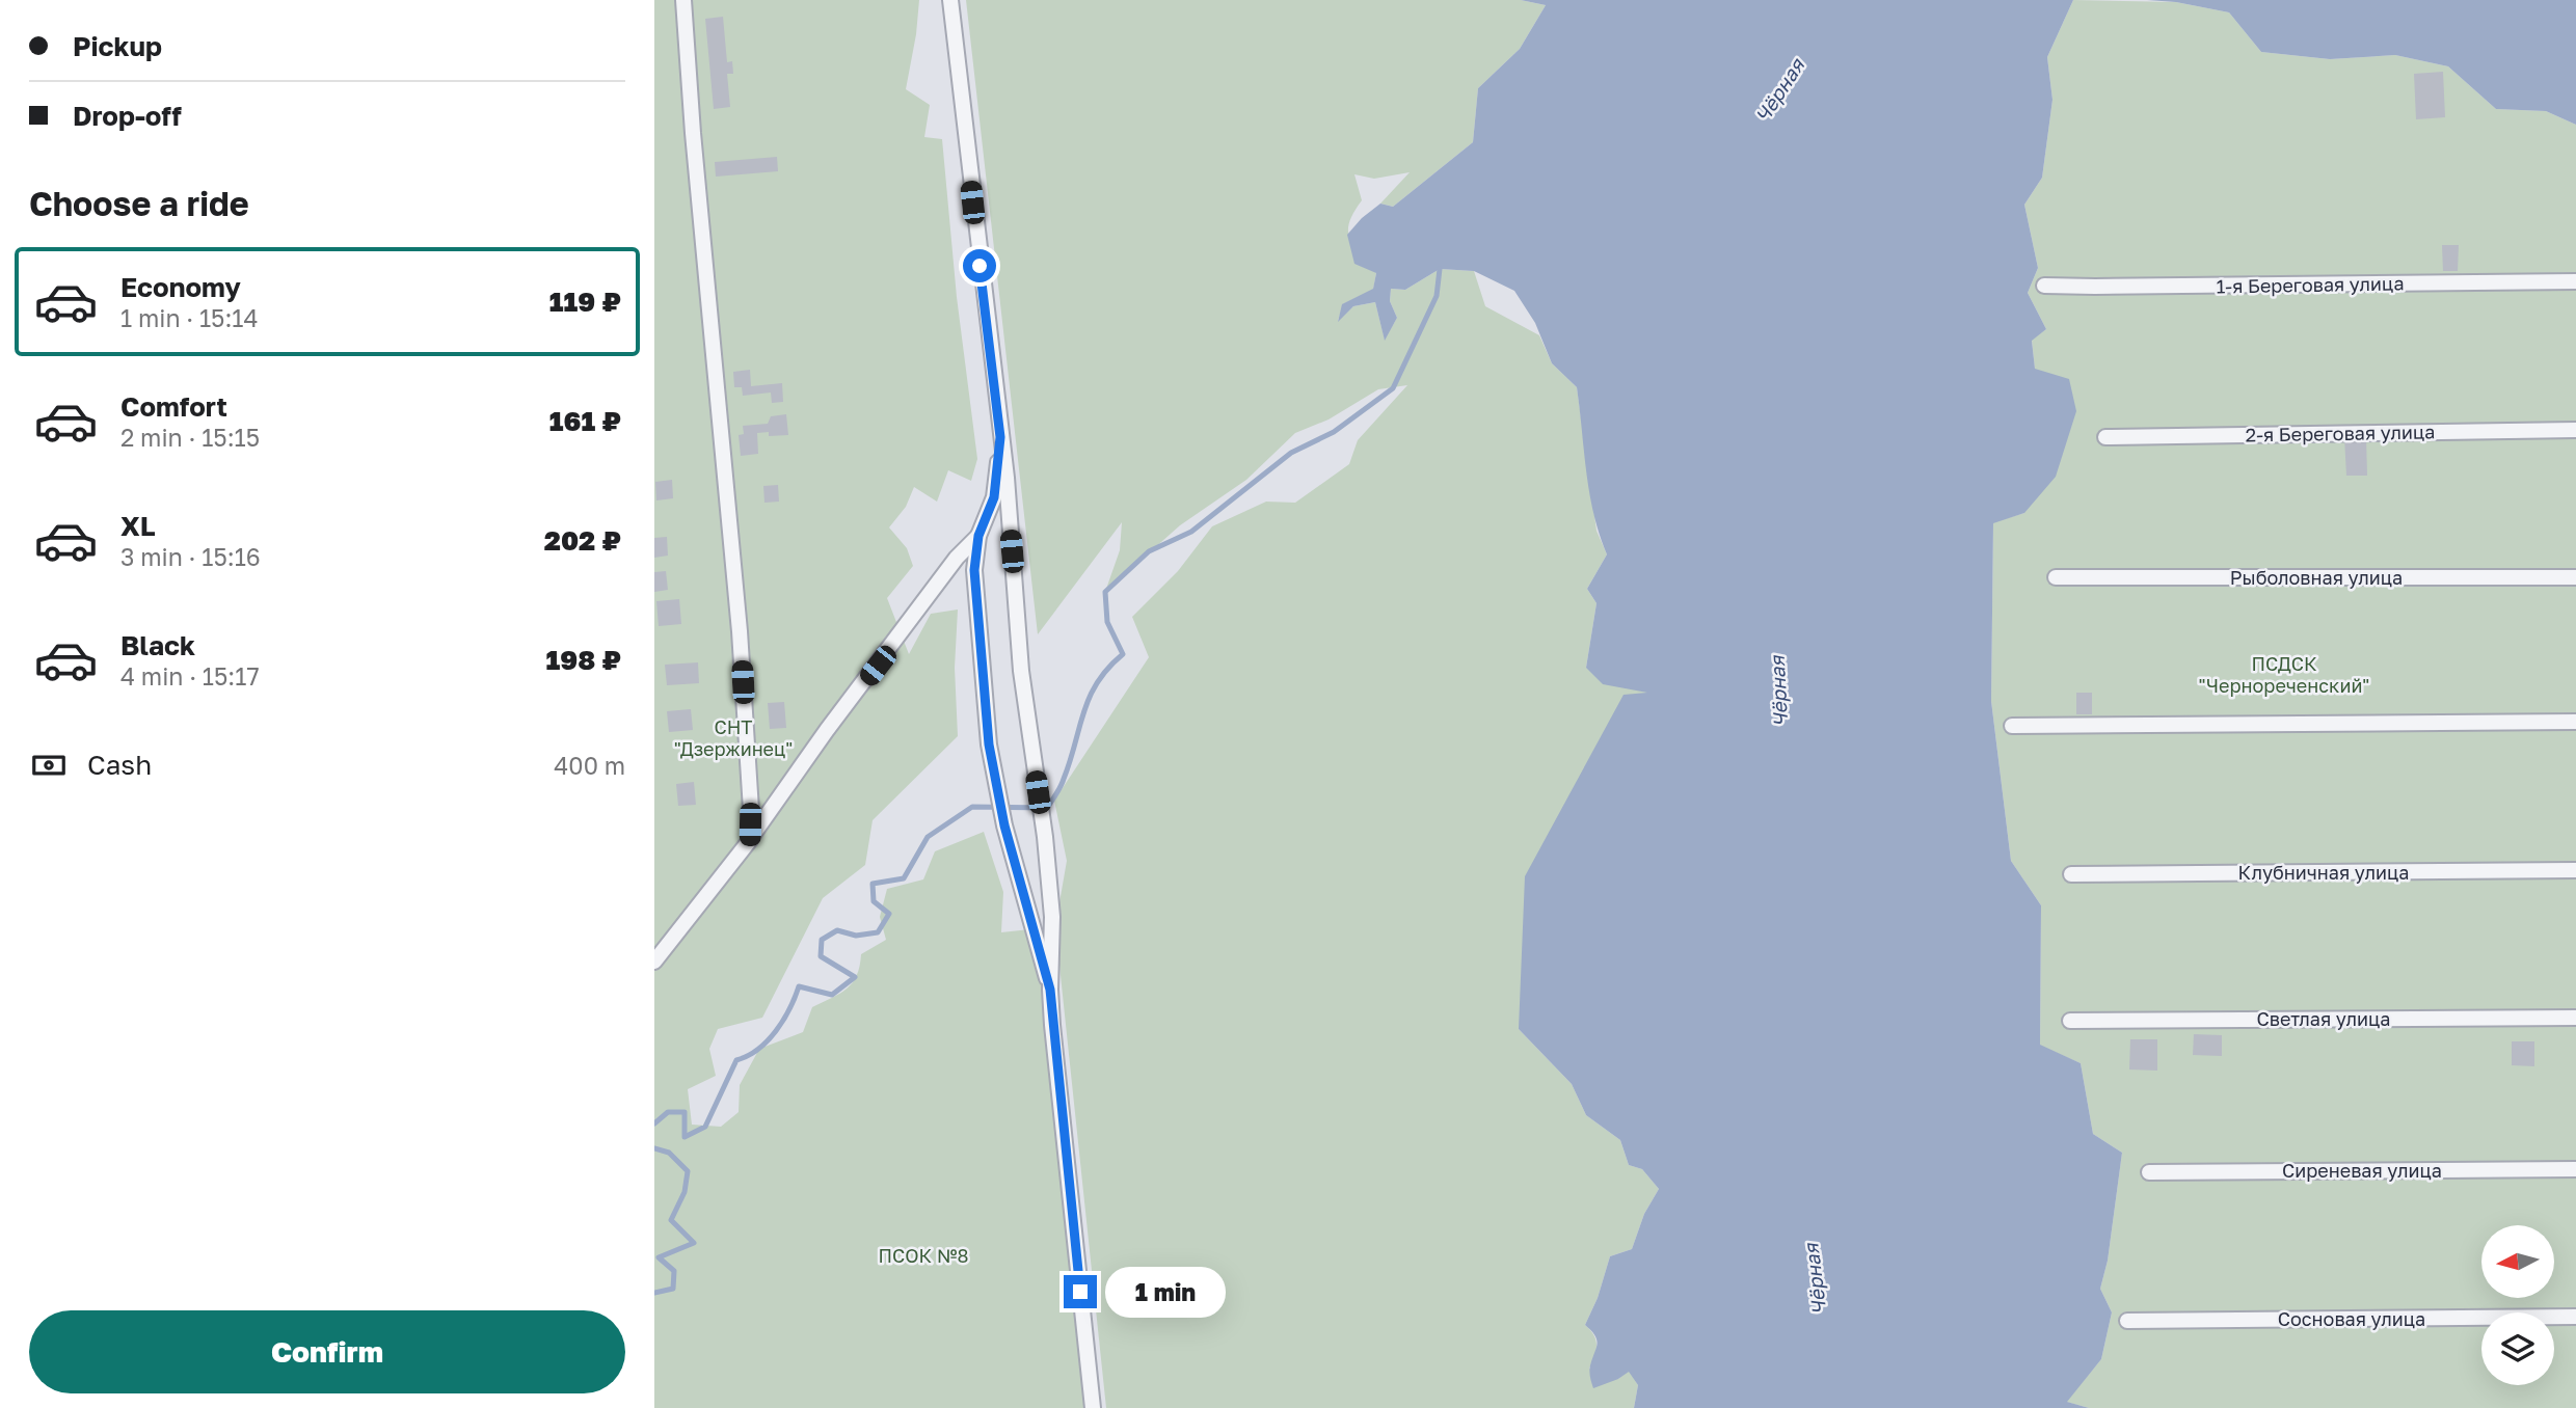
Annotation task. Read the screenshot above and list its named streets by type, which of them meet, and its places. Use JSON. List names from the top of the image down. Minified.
{"streets":{"street":["1-я Береговая улица","2-я Береговая улица","Рыболовная улица","Клубничная улица","Светлая улица","Сиреневая улица","Сосновая улица"]},"water":["Чёрная"],"parks":["ПСДСК \"Чернореченский\"","СНТ \"Дзержинец\"","ПСОК №8"],"north":"left","page":{"banner":["Pickup","Drop-off"],"heading":"Choose a ride","list":[{"name":"Economy","note":"1 min · 15:14","value":"119 ₽"},{"name":"Comfort","note":"2 min · 15:15","value":"161 ₽"},{"name":"XL","note":"3 min · 15:16","value":"202 ₽"},{"name":"Black","note":"4 min · 15:17","value":"198 ₽"}],"pay":["Cash","400 m"],"bubble":"1 min","buttons":"Confirm"}}
